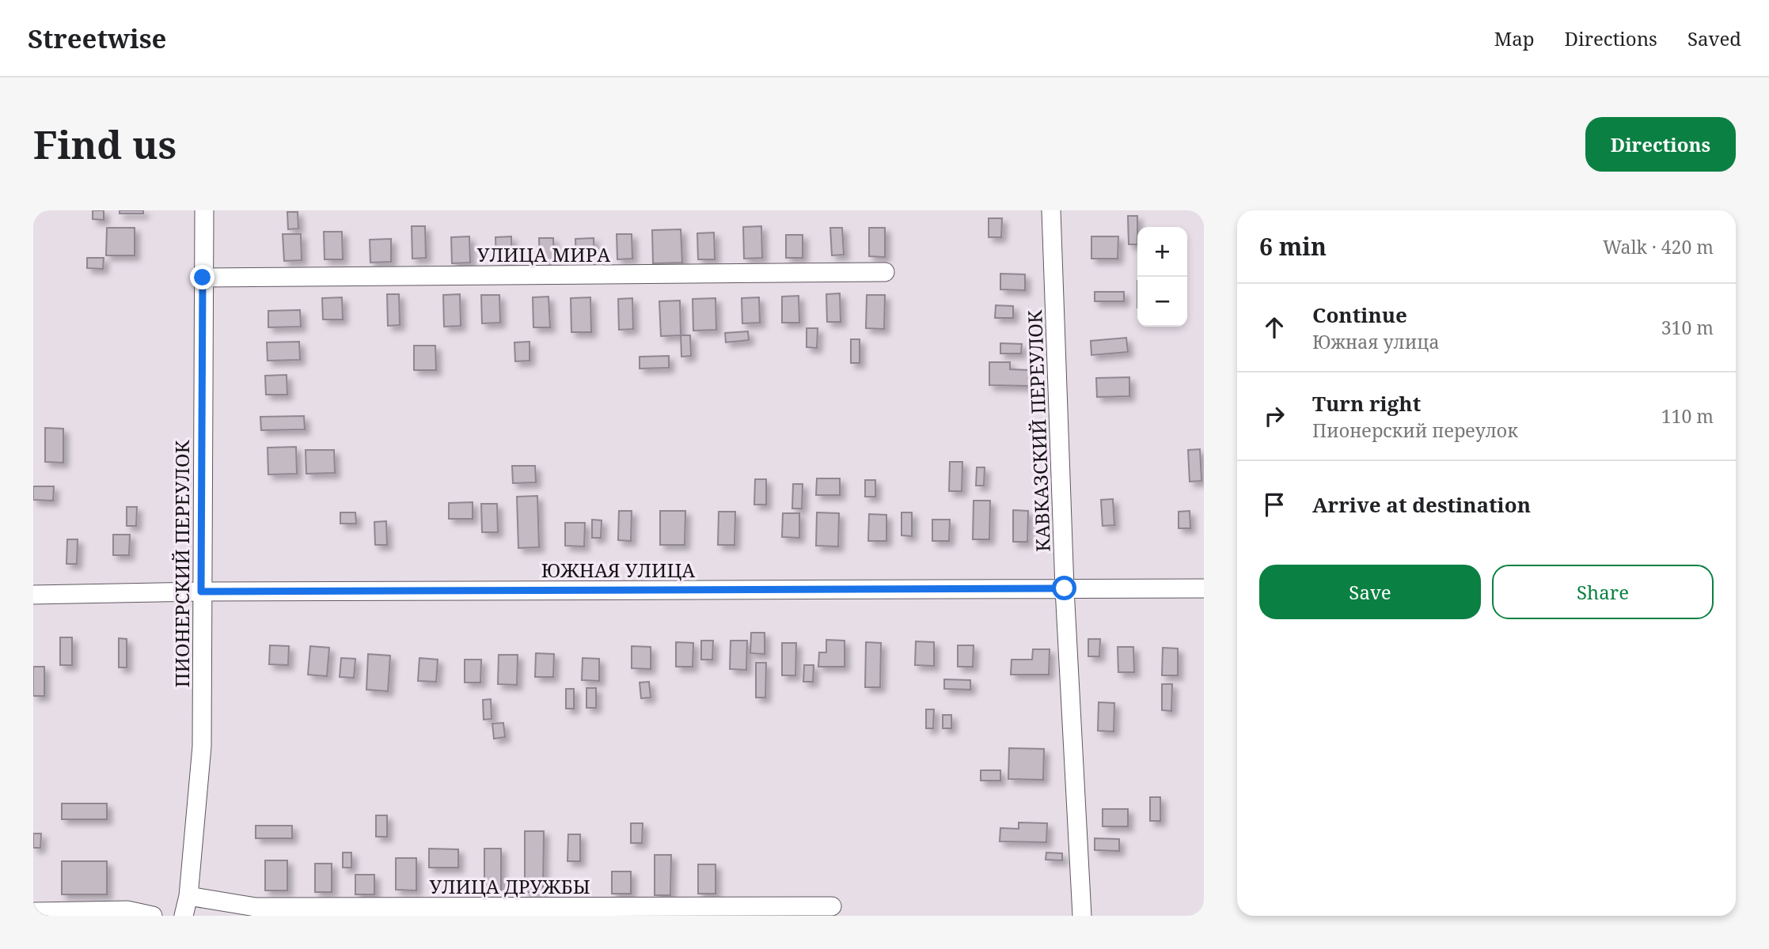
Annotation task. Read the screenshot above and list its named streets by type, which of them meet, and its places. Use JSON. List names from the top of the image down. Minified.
{"streets":{"street":["УЛИЦА МИРА","КАВКАЗСКИЙ ПЕРЕУЛОК","ПИОНЕРСКИЙ ПЕРЕУЛОК","ЮЖНАЯ УЛИЦА","УЛИЦА ДРУЖБЫ"]},"crossings":[["УЛИЦА МИРА","ПИОНЕРСКИЙ ПЕРЕУЛОК"],["КАВКАЗСКИЙ ПЕРЕУЛОК","ЮЖНАЯ УЛИЦА"],["ПИОНЕРСКИЙ ПЕРЕУЛОК","ЮЖНАЯ УЛИЦА"],["ПИОНЕРСКИЙ ПЕРЕУЛОК","УЛИЦА ДРУЖБЫ"]],"page":{"header":"Streetwise","nav":["Map","Directions","Saved"],"buttons":["Directions",["Save","Share"]],"title":"Find us","heading":["6 min","Walk · 420 m"],"map_buttons":["+","−"],"list":[["Continue","Южная улица","310 m"],["Turn right","Пионерский переулок","110 m"],"Arrive at destination"]}}
